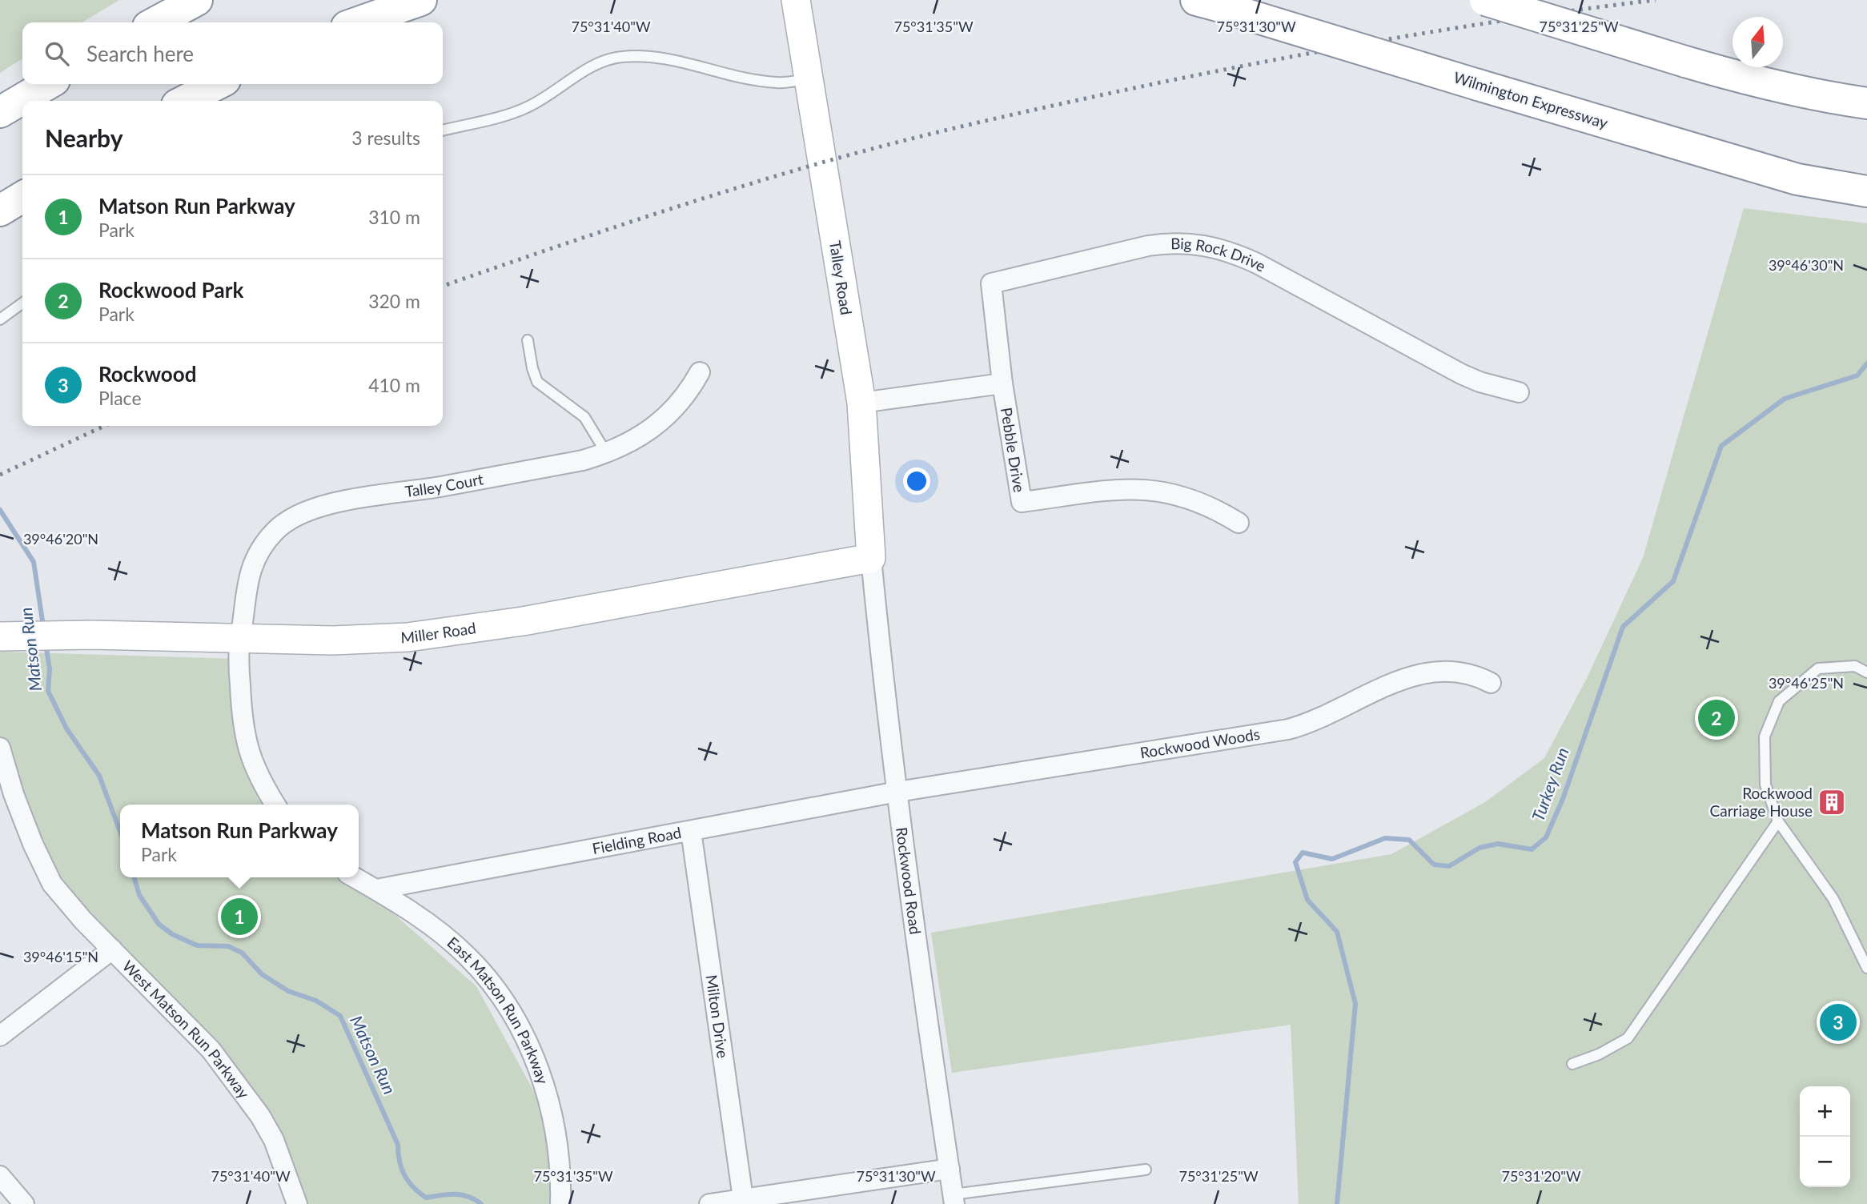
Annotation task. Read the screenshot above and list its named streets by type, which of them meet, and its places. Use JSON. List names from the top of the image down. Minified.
{"streets":{"highway":["Wilmington Expressway"],"street":["Big Rock Drive","Talley Road","Pebble Drive","Talley Court","Miller Road","Rockwood Woods","Fielding Road","Rockwood Road","East Matson Run Parkway","Milton Drive","West Matson Run Parkway"]},"crossings":[["Big Rock Drive","Pebble Drive"],["Talley Road","Miller Road"],["Talley Road","Rockwood Road"],["Talley Court","Miller Road"],["Miller Road","Rockwood Road"],["Rockwood Woods","Fielding Road"],["Rockwood Woods","Rockwood Road"],["Fielding Road","Rockwood Road"],["Fielding Road","East Matson Run Parkway"],["Fielding Road","Milton Drive"]],"water":["Matson Run","Turkey Run"],"places":{"building":["Rockwood Carriage House"]},"north":"top","page":{"search":"Search here","heading":["Nearby","3 results"],"list":[{"mark":"1","name":"Matson Run Parkway","note":"Park","value":"310 m"},{"mark":"2","name":"Rockwood Park","note":"Park","value":"320 m"},{"mark":"3","name":"Rockwood","note":"Place","value":"410 m"}],"pins":["2","1","3"],"popup":["Matson Run Parkway","Park"],"map_buttons":["+","−"]},"coordinates":["75°31'40\"W","75°31'35\"W","75°31'30\"W","75°31'25\"W","39°46'30\"N","39°46'20\"N","39°46'25\"N","39°46'15\"N","75°31'20\"W"]}
